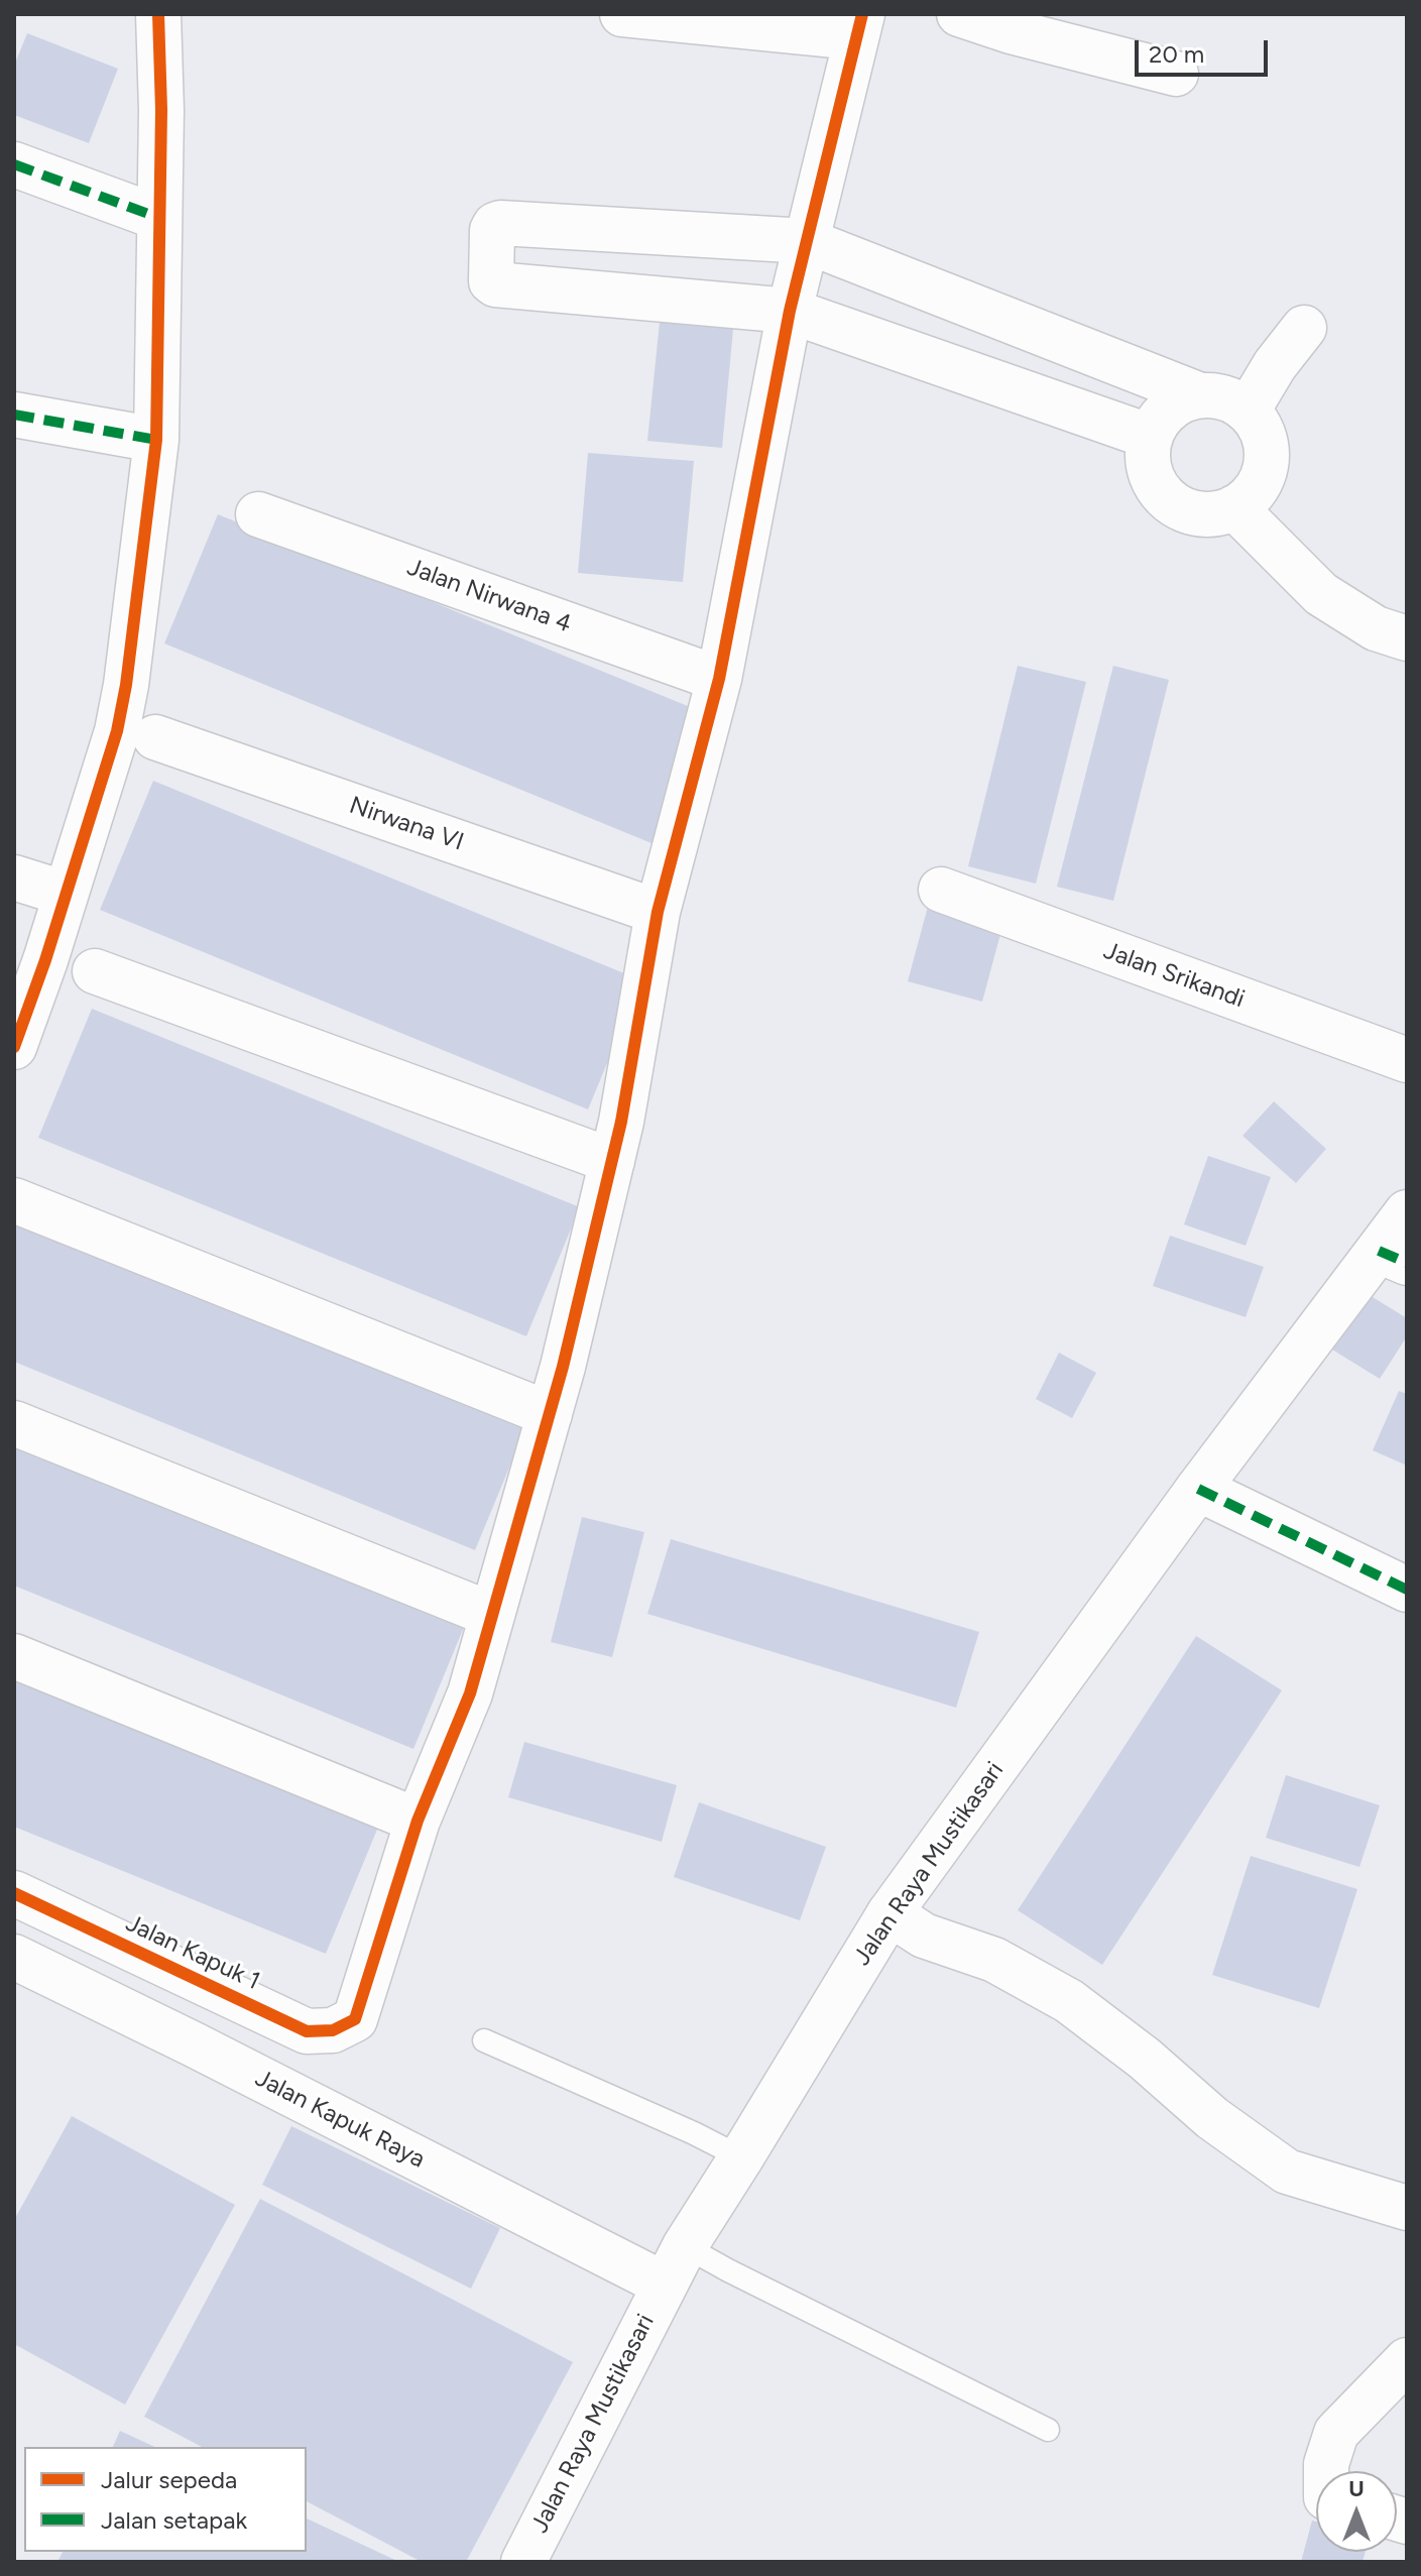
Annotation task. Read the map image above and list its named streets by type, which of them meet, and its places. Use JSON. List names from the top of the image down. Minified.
{"streets":{"street":["Jalan Nirwana 4","Nirwana VI","Jalan Srikandi","Jalan Raya Mustikasari","Jalan Kapuk 1","Jalan Kapuk Raya"]},"crossings":[["Jalan Raya Mustikasari","Jalan Kapuk Raya"]],"legend":["Jalur sepeda","Jalan setapak"],"scale_bar":"20 m","north":"top"}
